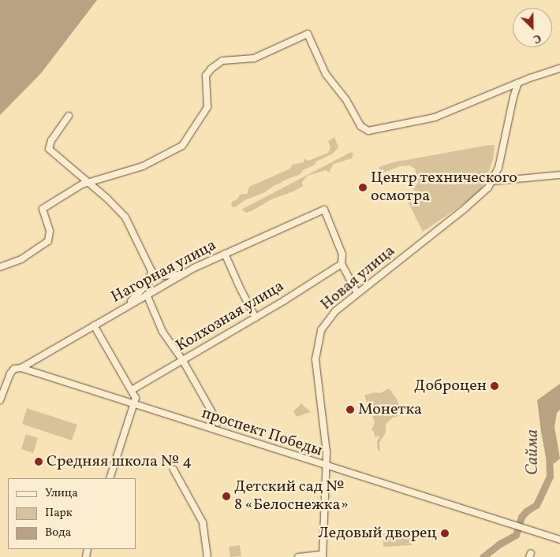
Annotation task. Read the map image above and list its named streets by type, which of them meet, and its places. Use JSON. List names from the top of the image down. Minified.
{"streets":{"street":["Нагорная улица","Новая улица","Колхозная улица","проспект Победы"]},"crossings":[["Нагорная улица","Колхозная улица"],["Нагорная улица","проспект Победы"],["Новая улица","проспект Победы"]],"water":["Сайма"],"places":["Центр технического осмотра","Доброцен","Монетка","Средняя школа № 4","Детский сад № 8 «Белоснежка»","Ледовый дворец"],"legend":["Улица","Парк","Вода"],"north":"bottom right"}
